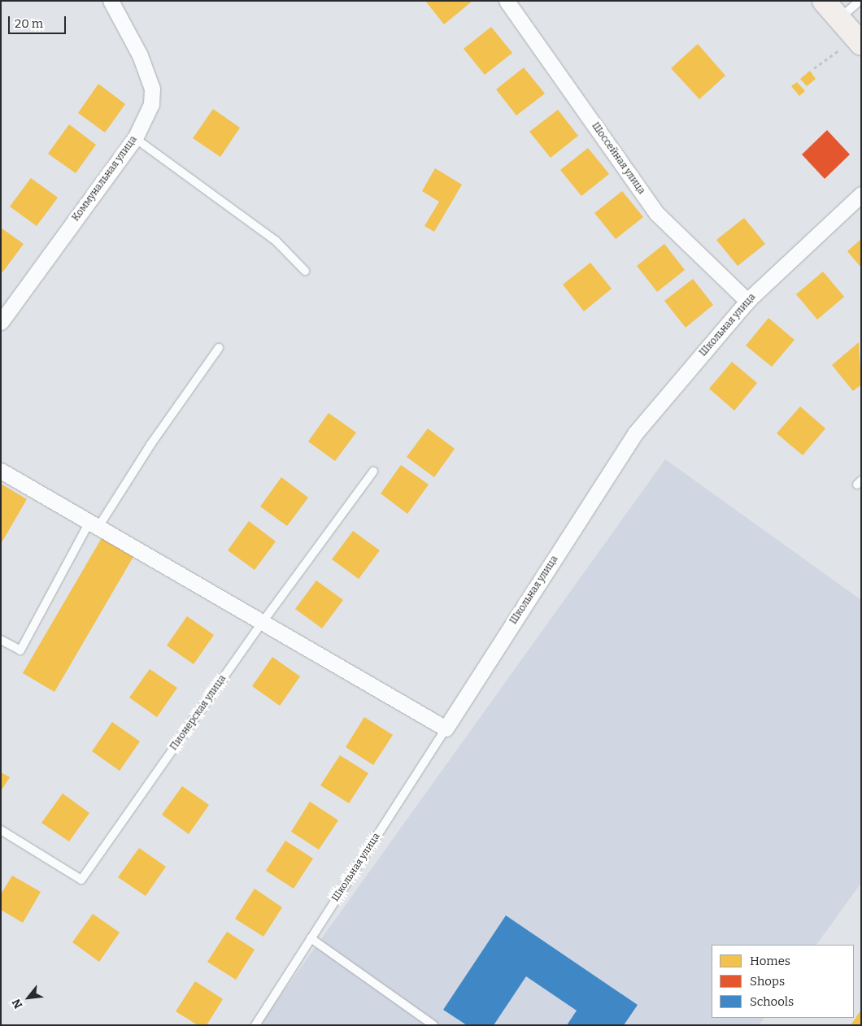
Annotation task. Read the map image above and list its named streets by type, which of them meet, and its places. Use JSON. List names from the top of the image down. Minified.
{"streets":{"street":["Шоссейная улица","Коммунальная улица","Школьная улица"],"lane":["Пионерская улица"]},"crossings":[["Шоссейная улица","Школьная улица"]],"legend":["Homes","Shops","Schools"],"scale_bar":"20 m","north":"bottom left"}
